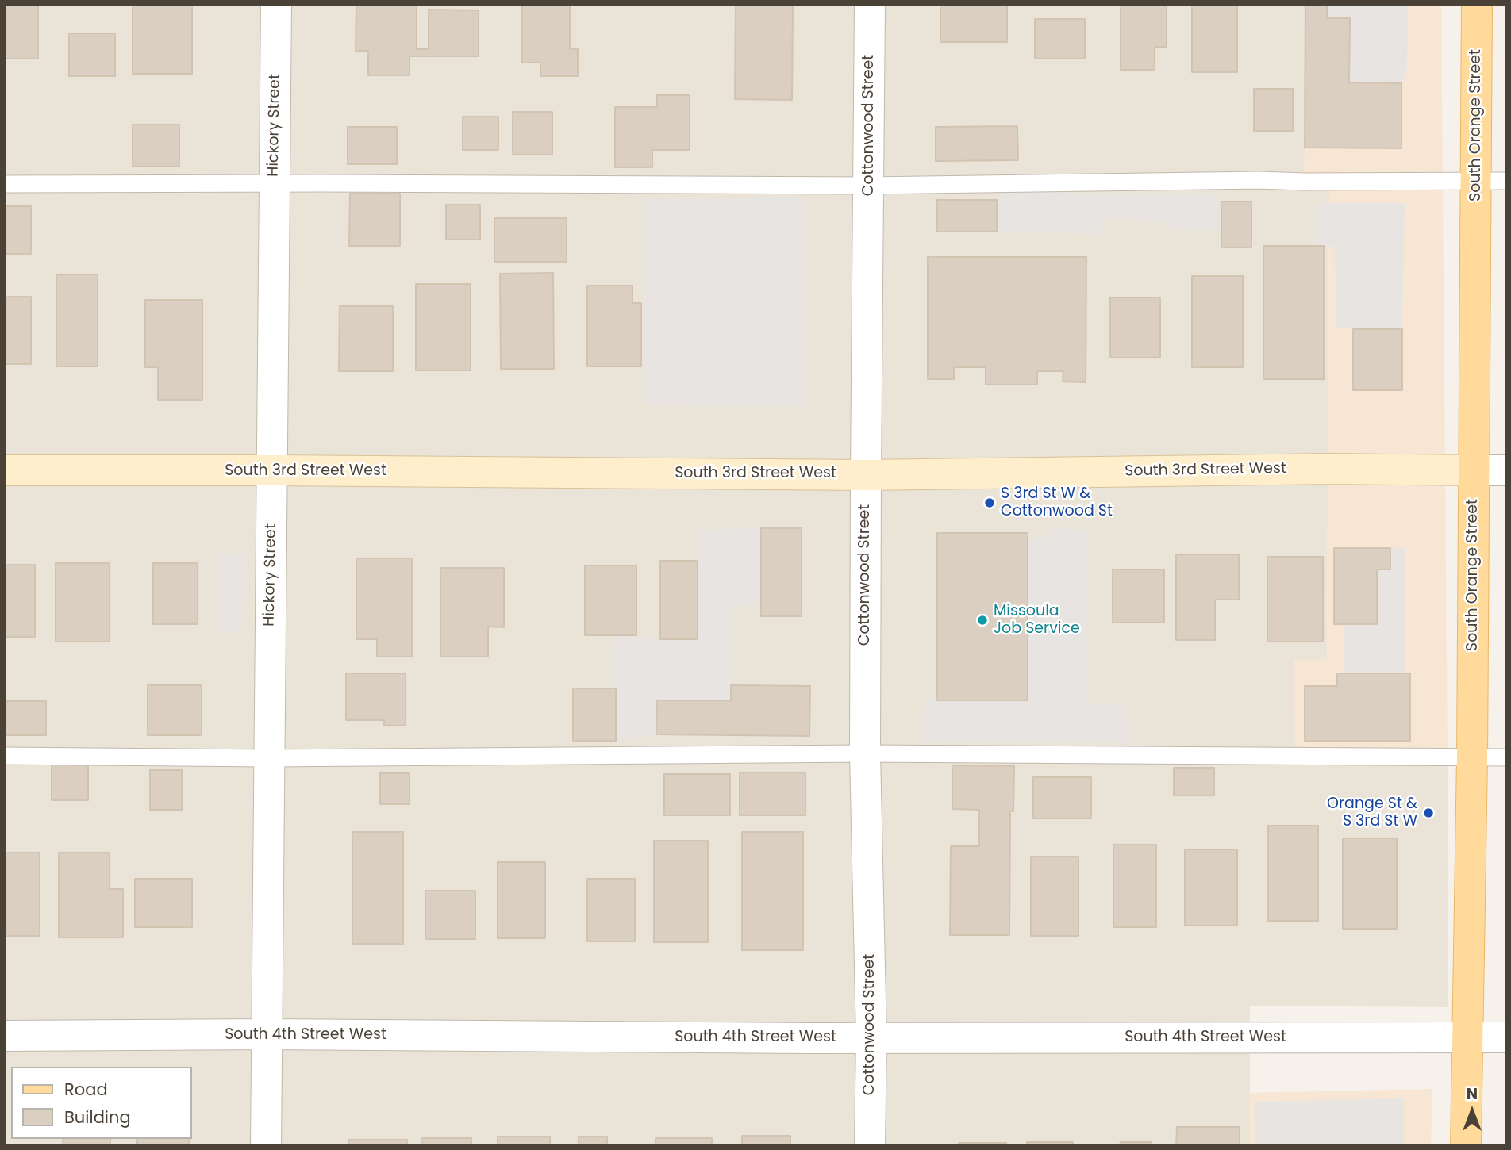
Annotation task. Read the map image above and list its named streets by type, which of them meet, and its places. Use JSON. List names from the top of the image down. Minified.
{"streets":{"main road":["South Orange Street","South 3rd Street West"],"street":["Hickory Street","Cottonwood Street","South 4th Street West"]},"crossings":[["Hickory Street","South 3rd Street West"],["Hickory Street","South 4th Street West"],["Cottonwood Street","South 3rd Street West"],["Cottonwood Street","South 4th Street West"],["South Orange Street","South 3rd Street West"],["South Orange Street","South 4th Street West"]],"places":["S 3rd St W & Cottonwood St","Missoula Job Service","Orange St & S 3rd St W"],"legend":["Road","Building"],"north":"top"}
